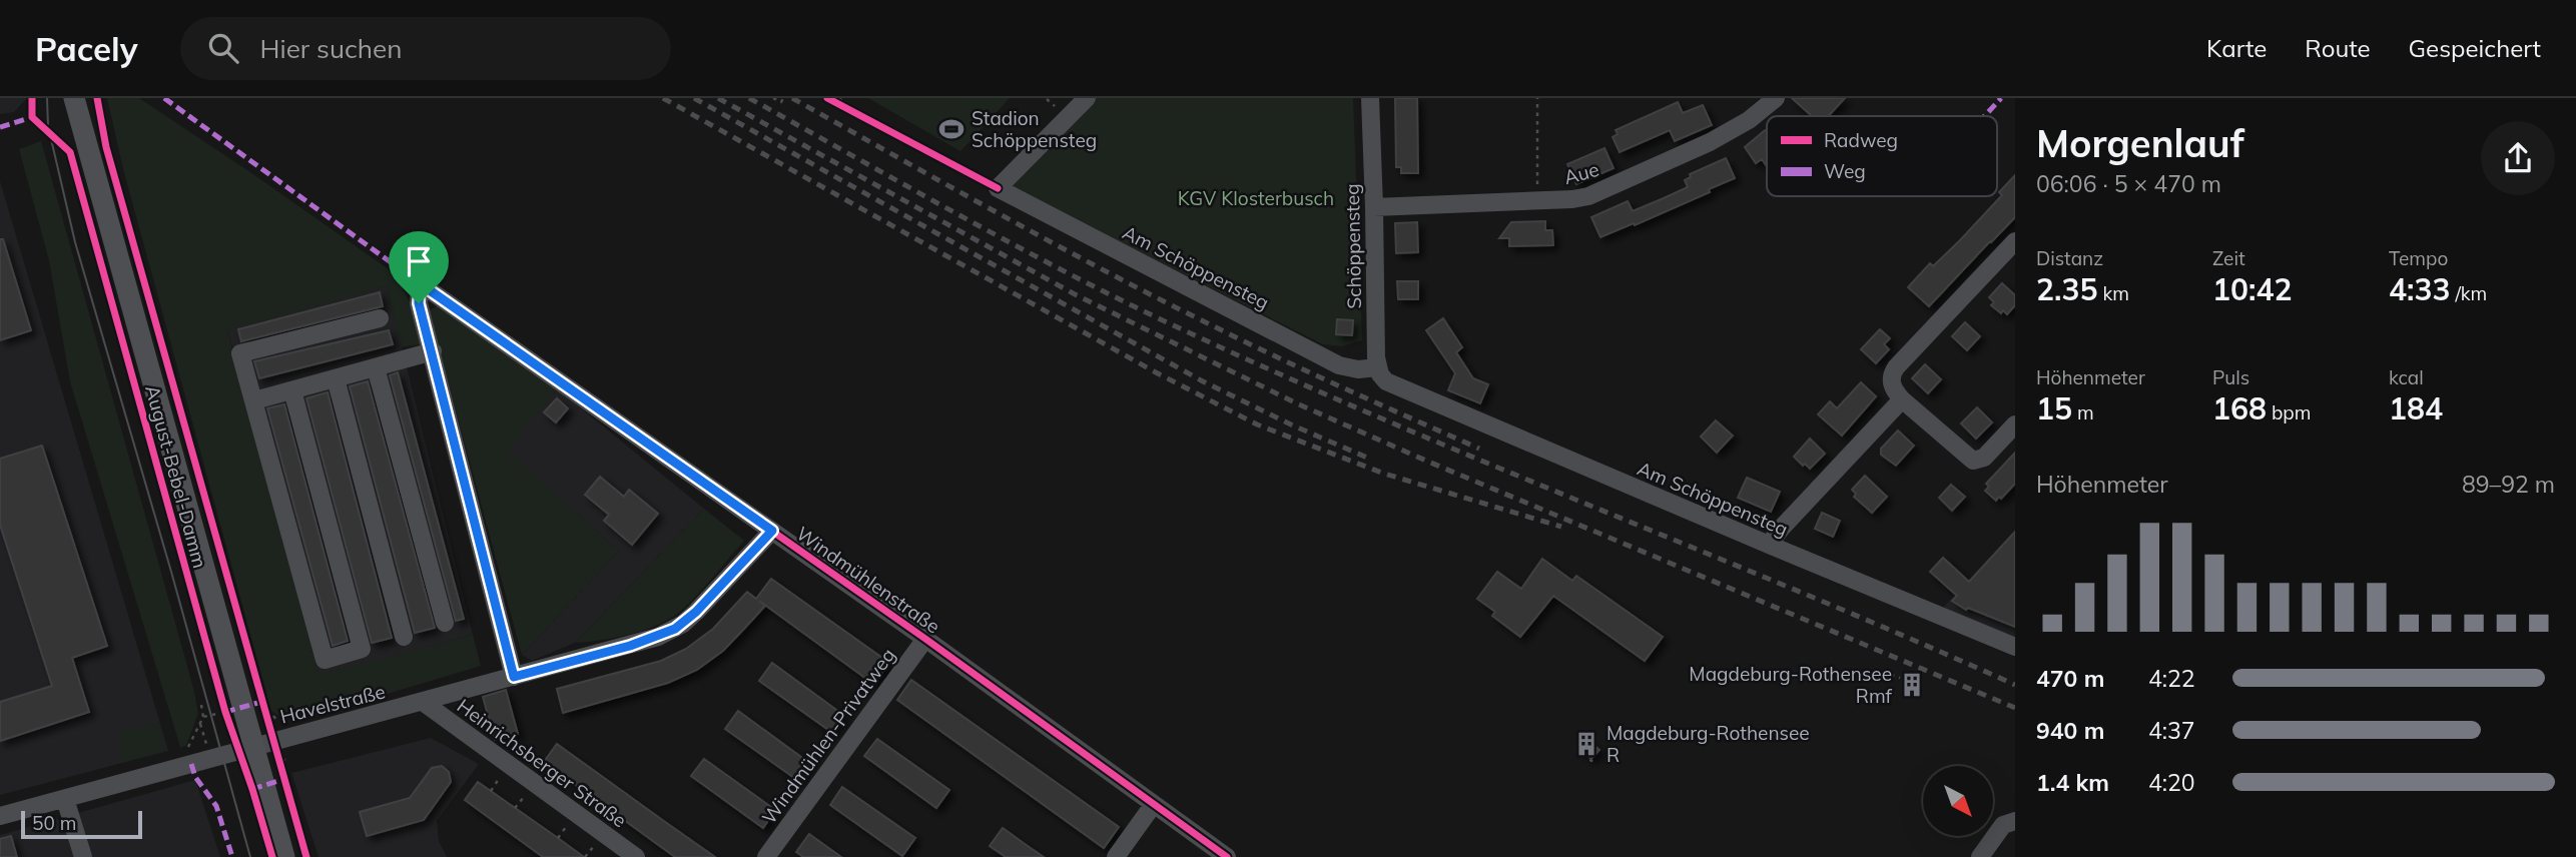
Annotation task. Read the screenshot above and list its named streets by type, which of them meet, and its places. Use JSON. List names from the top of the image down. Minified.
{"streets":{"main road":["August-Bebel-Damm"],"street":["Aue","Schöppensteg","Am Schöppensteg","Windmühlenstraße","Havelstraße","Windmühlen-Privatweg","Heinrichsberger Straße"]},"crossings":[["Aue","Schöppensteg"],["Schöppensteg","Am Schöppensteg"],["August-Bebel-Damm","Havelstraße"],["Windmühlenstraße","Havelstraße"],["Windmühlenstraße","Windmühlen-Privatweg"],["Havelstraße","Heinrichsberger Straße"]],"parks":["KGV Klosterbusch"],"places":{"sports":["Stadion Schöppensteg"],"building":["Magdeburg-Rothensee Rmf","Magdeburg-Rothensee R"]},"legend":["Radweg","Weg"],"scale_bar":"50 m","north":"bottom right","page":{"header":"Pacely","search":"Hier suchen","nav":["Karte","Route","Gespeichert"],"heading":["Morgenlauf","06:06 · 5 × 470 m"],"stats":[["Distanz","2.35 km"],["Zeit","10:42"],["Tempo","4:33 /km"],["Höhenmeter","15 m"],["Puls","168 bpm"],["kcal","184"]],"chart":["Höhenmeter","89–92 m"],"list":[{"name":"470 m","note":"4:22"},{"name":"940 m","note":"4:37"},{"name":"1.4 km","note":"4:20"}],"scale":"50 m"}}
